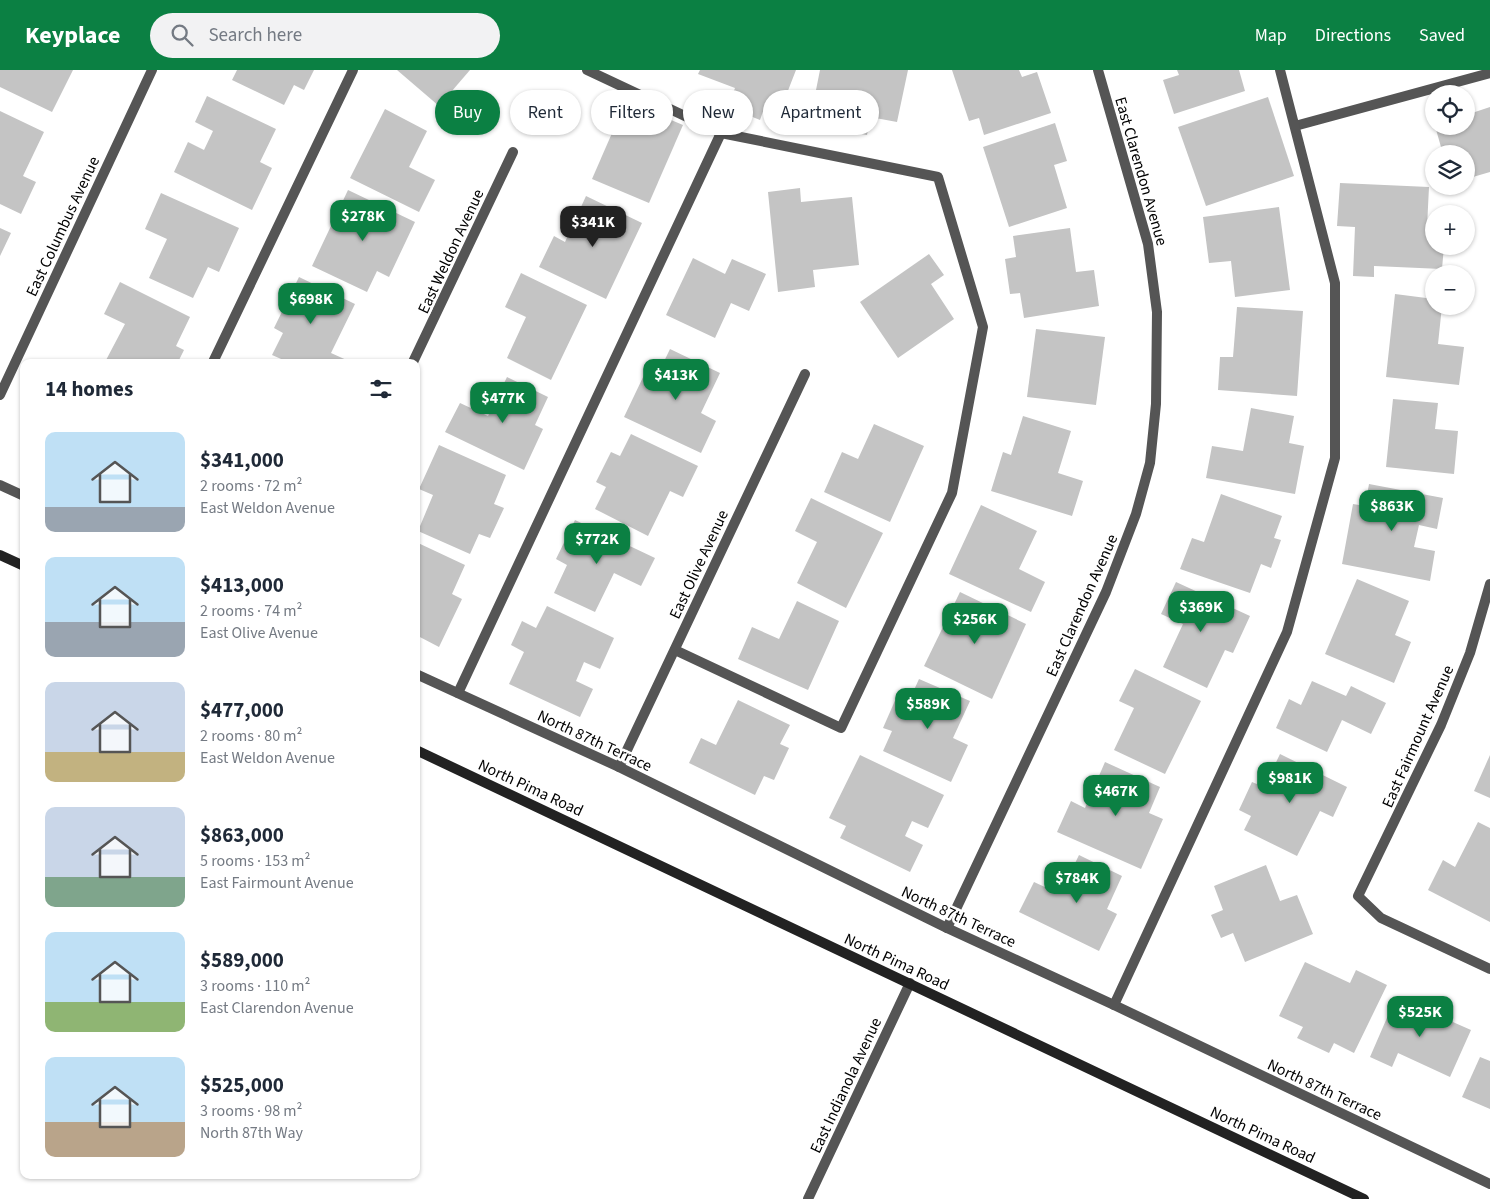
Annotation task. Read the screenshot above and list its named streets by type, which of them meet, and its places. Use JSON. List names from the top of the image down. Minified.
{"streets":{"main road":["North Pima Road"],"street":["East Clarendon Avenue","East Columbus Avenue","East Weldon Avenue","East Olive Avenue","East Fairmount Avenue","North 87th Terrace","East Indianola Avenue"]},"crossings":[["East Clarendon Avenue","North 87th Terrace"],["East Olive Avenue","North 87th Terrace"],["North Pima Road","East Indianola Avenue"]],"page":{"header":"Keyplace","search":"Search here","nav":["Map","Directions","Saved"],"map_buttons":["+","−"],"chip":["Buy","Rent","Filters","New","Apartment"],"price":["$278K","$341K","$698K","$413K","$477K","$863K","$772K","$369K","$256K","$589K","$981K","$467K","$784K","$525K"],"heading":"14 homes","list":[{"name":"$341,000","note":"2 rooms · 72 m² · East Weldon Avenue"},{"name":"$413,000","note":"2 rooms · 74 m² · East Olive Avenue"},{"name":"$477,000","note":"2 rooms · 80 m² · East Weldon Avenue"},{"name":"$863,000","note":"5 rooms · 153 m² · East Fairmount Avenue"},{"name":"$589,000","note":"3 rooms · 110 m² · East Clarendon Avenue"},{"name":"$525,000","note":"3 rooms · 98 m² · North 87th Way"}]}}
